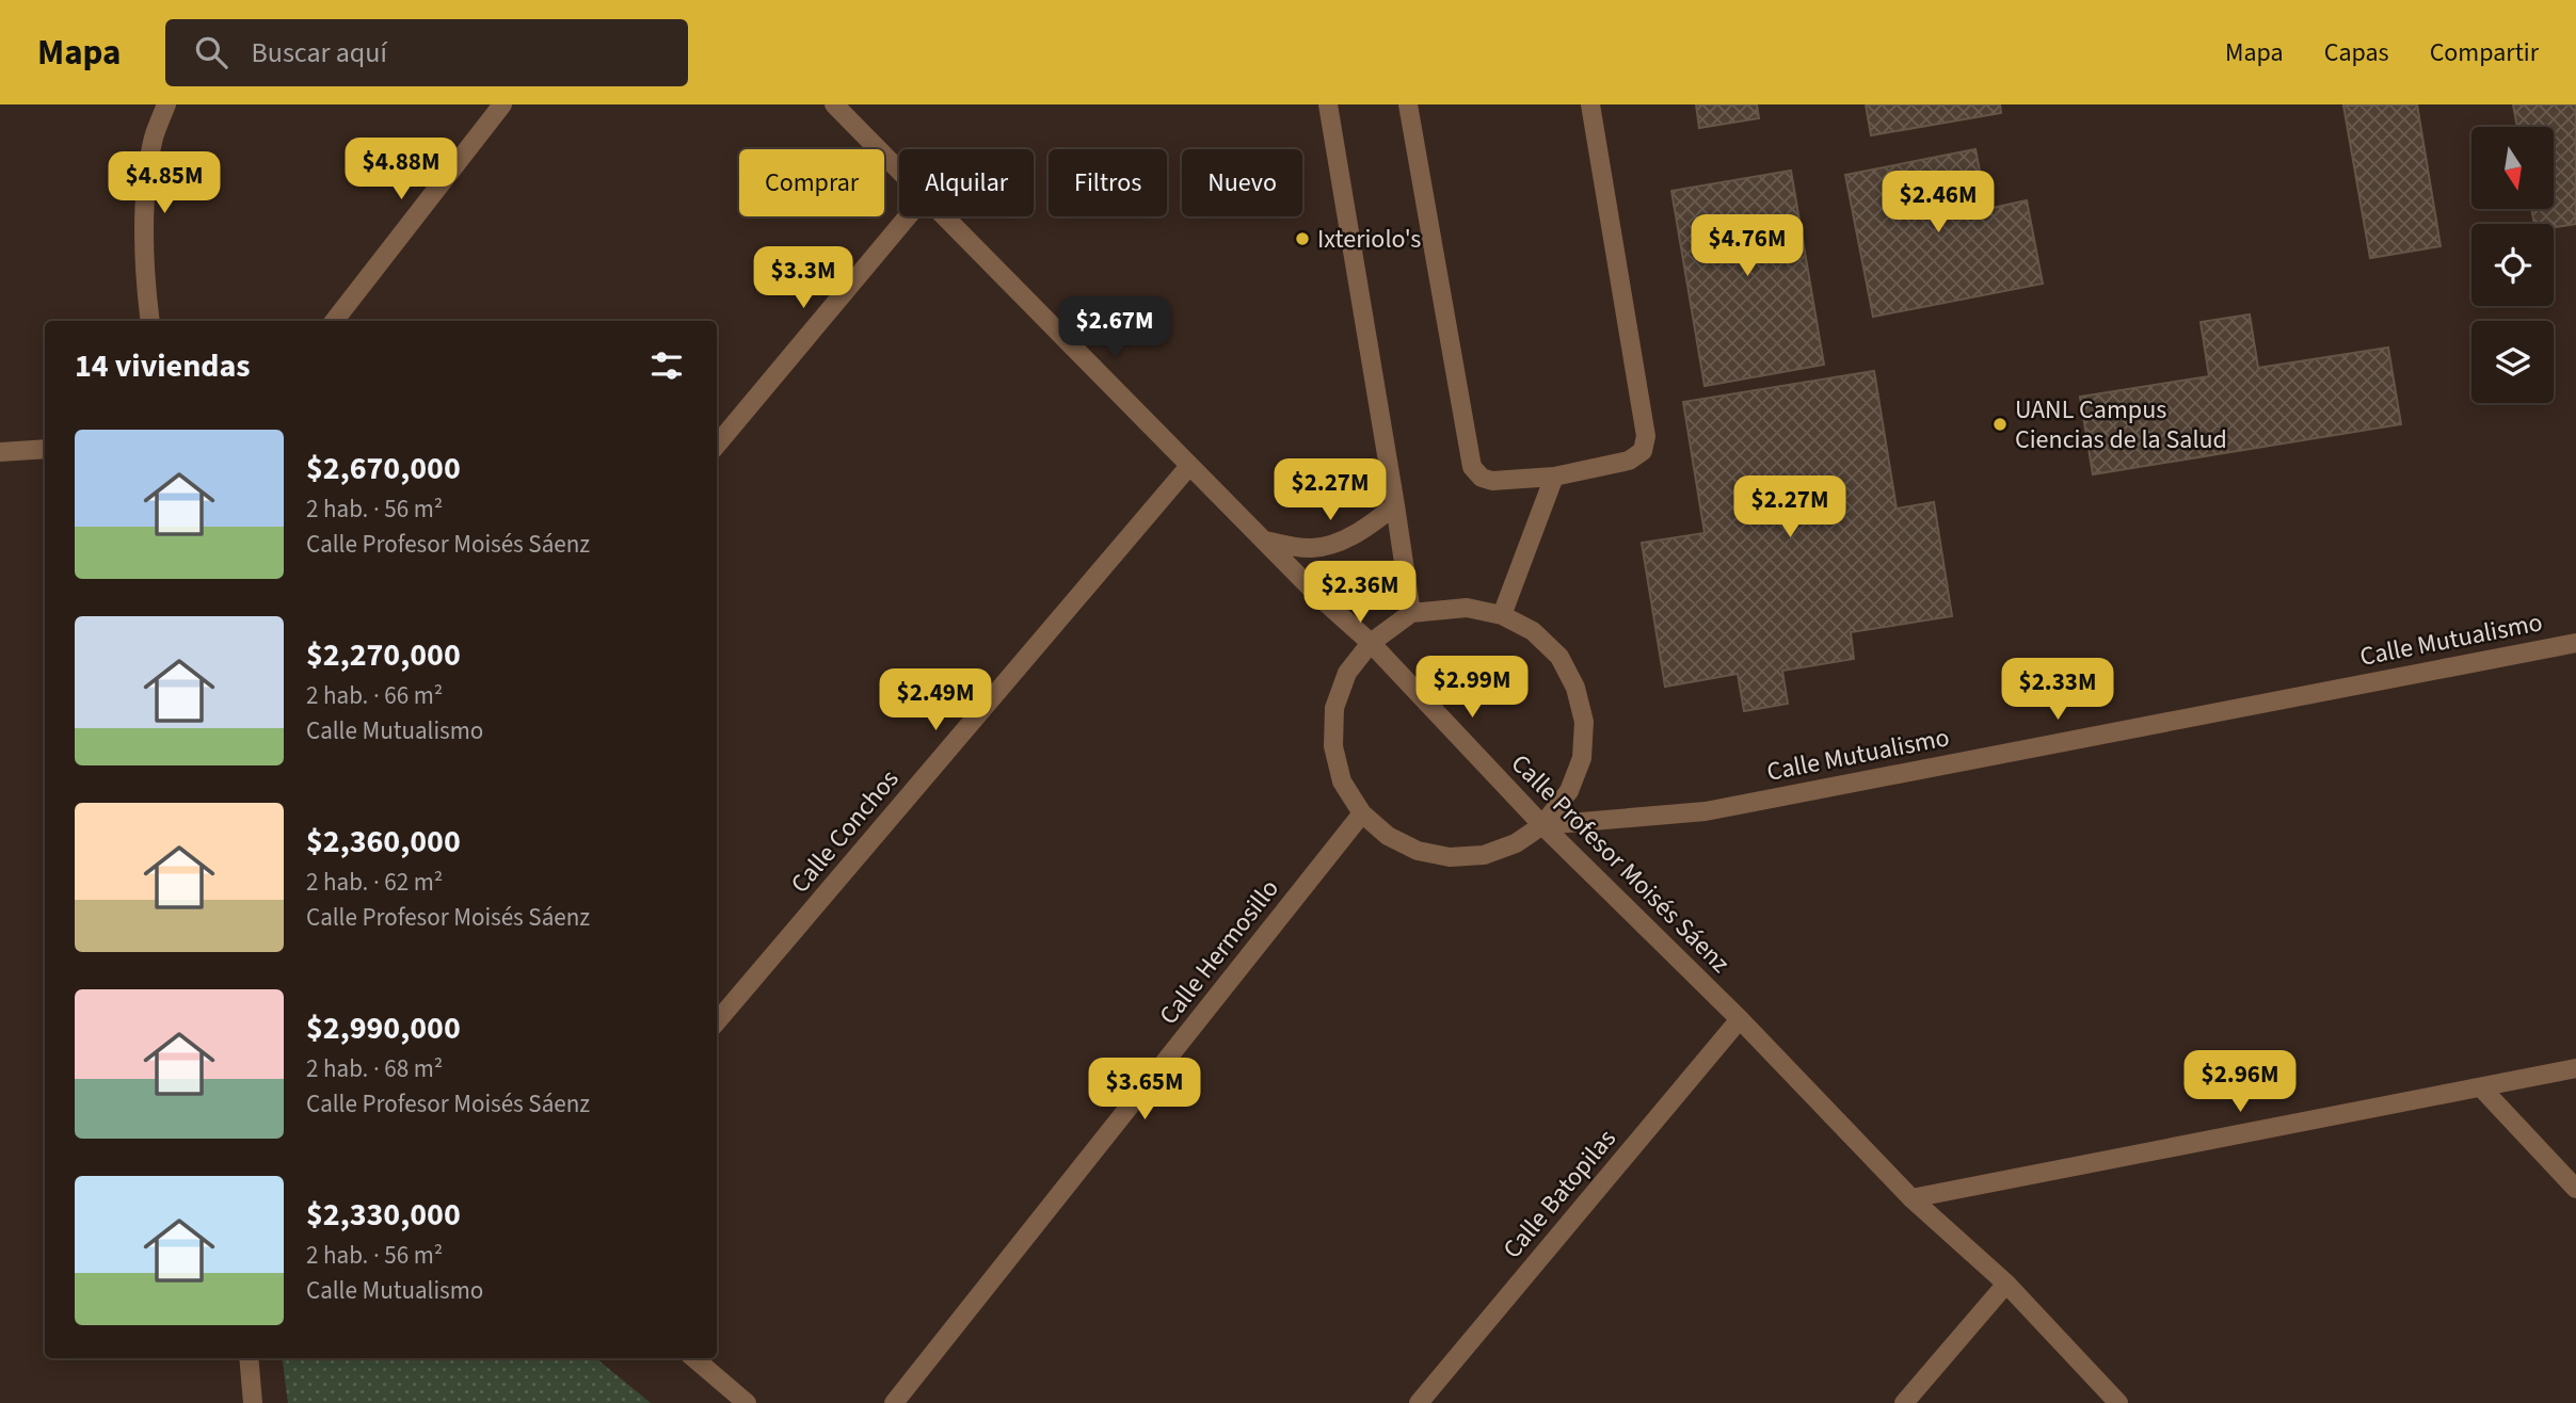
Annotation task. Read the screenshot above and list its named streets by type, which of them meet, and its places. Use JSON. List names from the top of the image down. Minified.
{"streets":{"street":["Calle Mutualismo","Calle Conchos","Calle Profesor Moisés Sáenz","Calle Hermosillo","Calle Batopilas"]},"crossings":[["Calle Mutualismo","Calle Profesor Moisés Sáenz"],["Calle Conchos","Calle Profesor Moisés Sáenz"],["Calle Profesor Moisés Sáenz","Calle Batopilas"]],"places":["Ixteriolo's","UANL Campus Ciencias de la Salud"],"north":"bottom","page":{"header":"Mapa","search":"Buscar aquí","nav":["Mapa","Capas","Compartir"],"price":["$4.88M","$4.85M","$2.46M","$4.76M","$3.3M","$2.67M","$2.27M","$2.27M","$2.36M","$2.99M","$2.33M","$2.49M","$2.96M","$3.65M"],"chip":["Comprar","Alquilar","Filtros","Nuevo"],"heading":"14 viviendas","list":[{"name":"$2,670,000","note":"2 hab. · 56 m² · Calle Profesor Moisés Sáenz"},{"name":"$2,270,000","note":"2 hab. · 66 m² · Calle Mutualismo"},{"name":"$2,360,000","note":"2 hab. · 62 m² · Calle Profesor Moisés Sáenz"},{"name":"$2,990,000","note":"2 hab. · 68 m² · Calle Profesor Moisés Sáenz"},{"name":"$2,330,000","note":"2 hab. · 56 m² · Calle Mutualismo"}]}}
